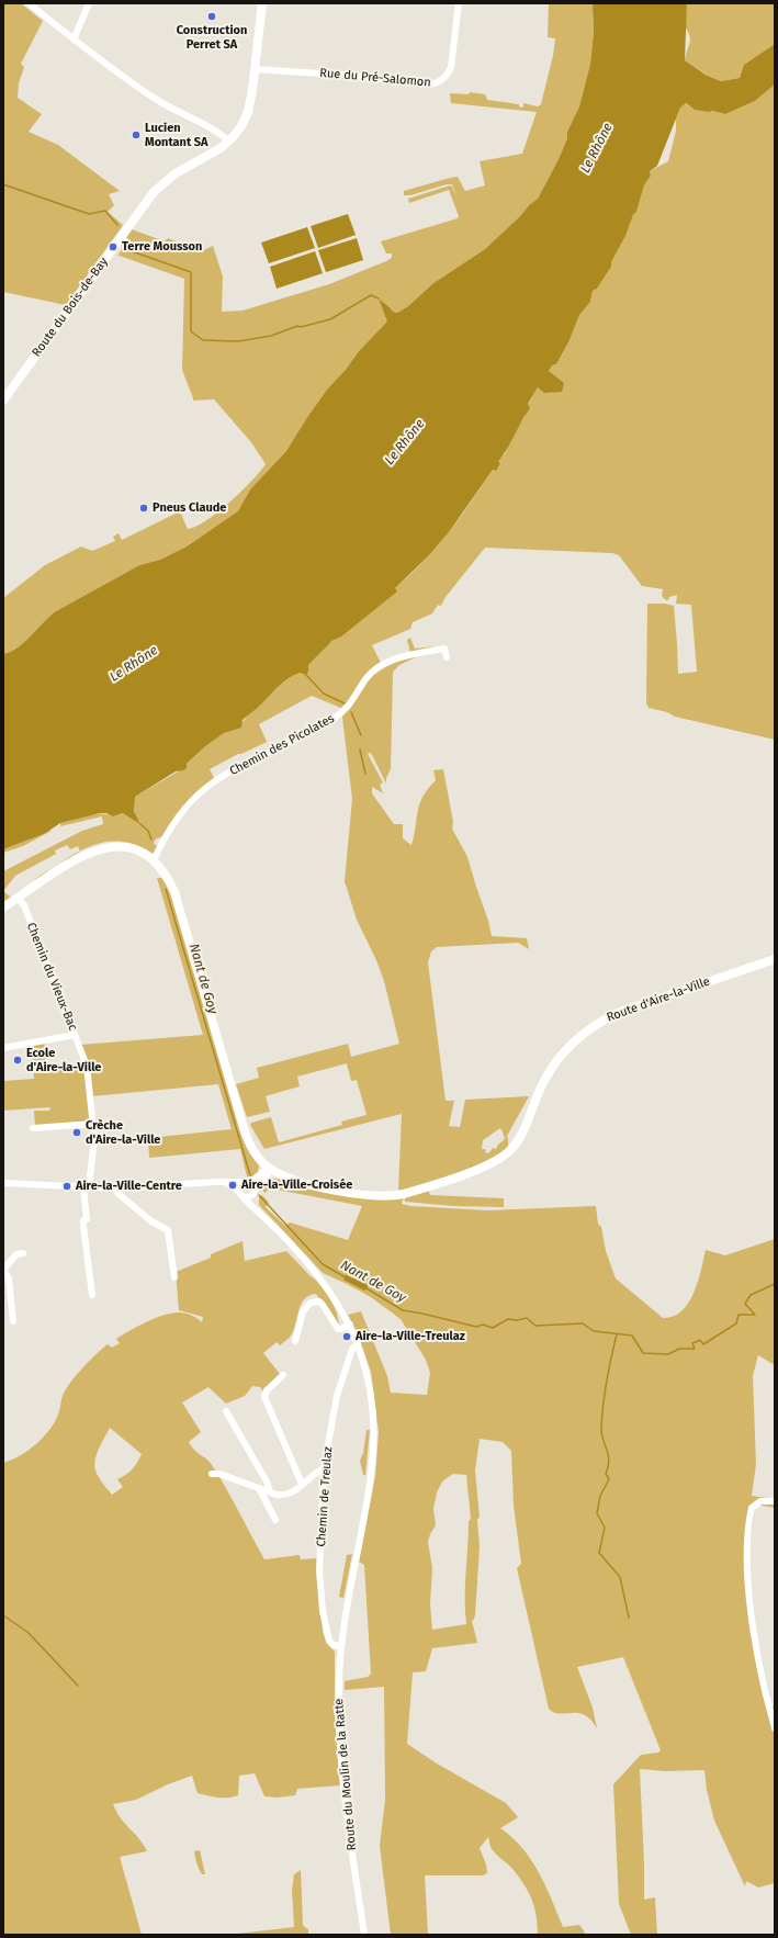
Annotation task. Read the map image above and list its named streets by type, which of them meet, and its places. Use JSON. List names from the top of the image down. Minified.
{"streets":{"main road":["Route du Bois-de-Bay","Route d'Aire-la-Ville"],"street":["Rue du Pré-Salomon","Chemin des Picolates","Chemin du Vieux-Bac","Chemin de Treulaz","Route du Moulin de la Ratte"]},"crossings":[["Rue du Pré-Salomon","Route du Bois-de-Bay"],["Chemin des Picolates","Route d'Aire-la-Ville"],["Chemin du Vieux-Bac","Route d'Aire-la-Ville"],["Chemin de Treulaz","Route du Moulin de la Ratte"]],"water":["Le Rhône","Nant de Goy"],"places":["Construction Perret SA","Lucien Montant SA","Terre Mousson","Pneus Claude","Ecole d'Aire-la-Ville","Crèche d'Aire-la-Ville","Aire-la-Ville-Croisée","Aire-la-Ville-Centre","Aire-la-Ville-Treulaz"]}
